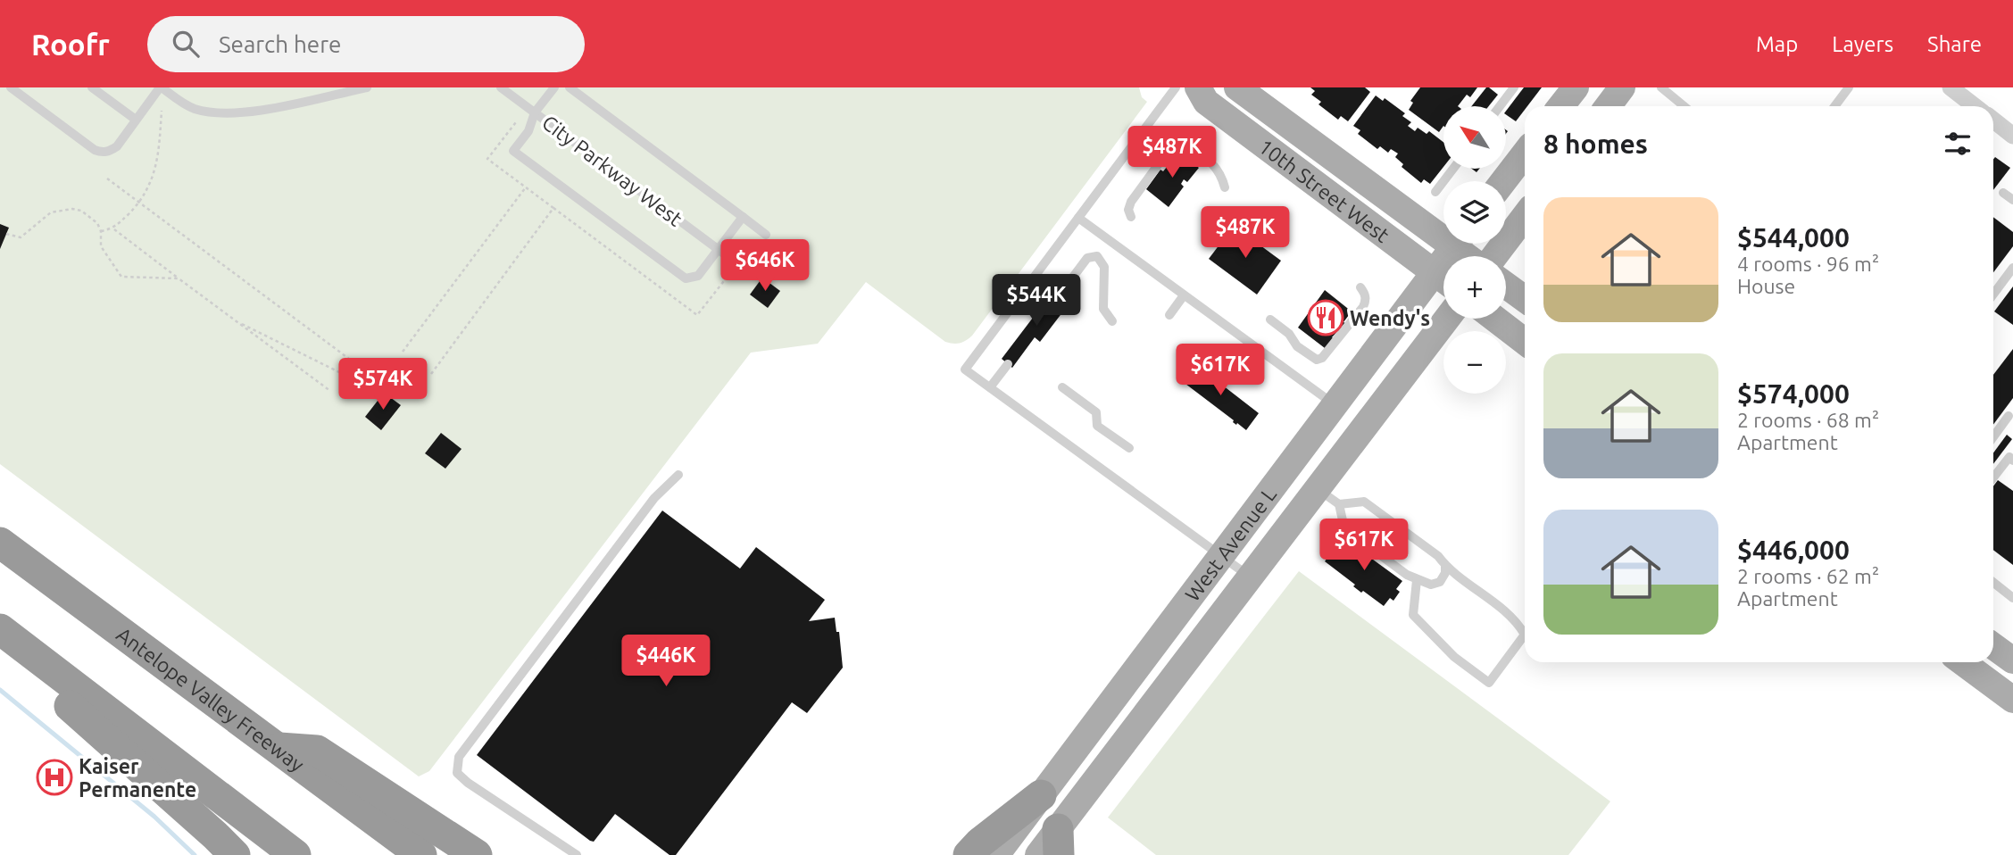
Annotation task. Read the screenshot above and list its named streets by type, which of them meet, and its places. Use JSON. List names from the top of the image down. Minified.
{"streets":{"highway":["Antelope Valley Freeway"],"main road":["10th Street West","West Avenue L"],"lane":["City Parkway West"]},"places":{"restaurant":["Wendy's"],"hospital":["Kaiser Permanente"]},"north":"top left","page":{"header":"Roofr","search":"Search here","nav":["Map","Layers","Share"],"map_buttons":["+","−"],"heading":"8 homes","price":["$487K","$487K","$646K","$544K","$617K","$574K","$617K","$446K"],"list":[{"name":"$544,000","note":"4 rooms · 96 m² · House"},{"name":"$574,000","note":"2 rooms · 68 m² · Apartment"},{"name":"$446,000","note":"2 rooms · 62 m² · Apartment"}]}}
